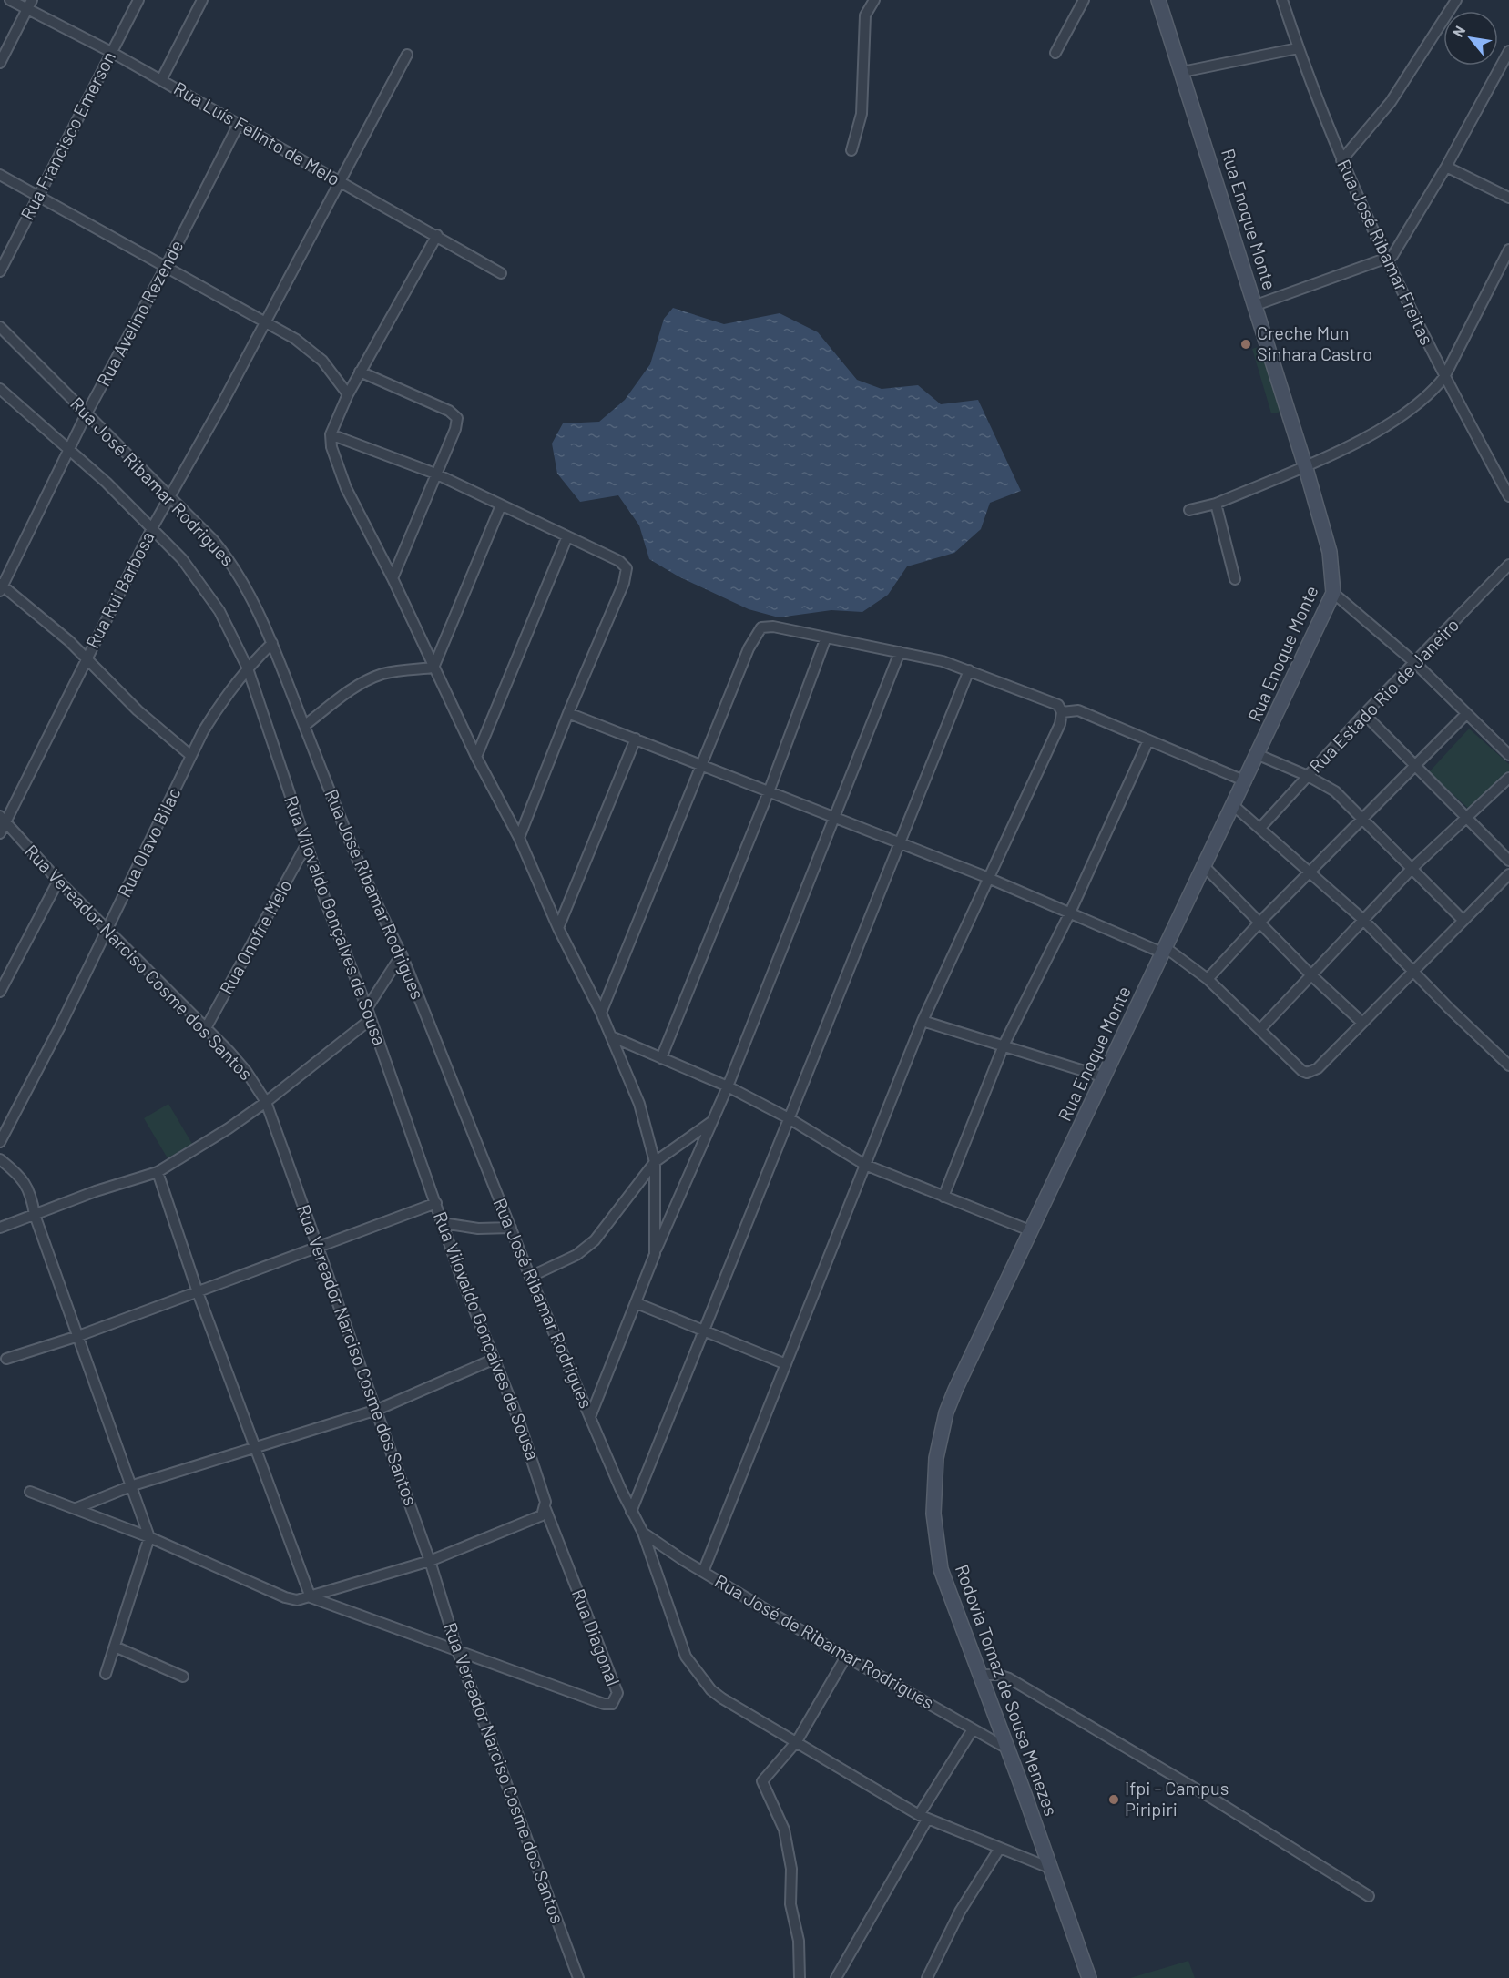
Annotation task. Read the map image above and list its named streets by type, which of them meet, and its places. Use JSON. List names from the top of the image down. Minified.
{"streets":{"main road":["Rua Enoque Monte","Rodovia Tomaz de Sousa Menezes"],"street":["Rua Luís Felinto de Melo","Rua Francisco Emerson","Rua José Ribamar Freitas","Rua Avelino Rezende","Rua José Ribamar Rodrigues","Rua Rui Barbosa","Rua Estado Rio de Janeiro","Rua Olavo Bilac","Rua Vilovaldo Gonçalves de Sousa","Rua Onofre Melo","Rua Vereador Narciso Cosme dos Santos","Rua Diagonal","Rua José de Ribamar Rodrigues"]},"crossings":[["Rua Luís Felinto de Melo","Rua Francisco Emerson"],["Rua Luís Felinto de Melo","Rua Avelino Rezende"],["Rua Luís Felinto de Melo","Rua Rui Barbosa"],["Rua Enoque Monte","Rodovia Tomaz de Sousa Menezes"],["Rua Avelino Rezende","Rua José Ribamar Rodrigues"],["Rua Avelino Rezende","Rua Vilovaldo Gonçalves de Sousa"],["Rua José Ribamar Rodrigues","Rua Rui Barbosa"],["Rua José Ribamar Rodrigues","Rua Olavo Bilac"],["Rua José Ribamar Rodrigues","Rua José de Ribamar Rodrigues"],["Rua José Ribamar Rodrigues","Rodovia Tomaz de Sousa Menezes"],["Rua Rui Barbosa","Rua Vilovaldo Gonçalves de Sousa"],["Rua Rui Barbosa","Rua Vereador Narciso Cosme dos Santos"],["Rua Olavo Bilac","Rua Vilovaldo Gonçalves de Sousa"],["Rua Olavo Bilac","Rua Vereador Narciso Cosme dos Santos"],["Rua Vilovaldo Gonçalves de Sousa","Rua Onofre Melo"],["Rua Vilovaldo Gonçalves de Sousa","Rua Diagonal"],["Rua Onofre Melo","Rua Vereador Narciso Cosme dos Santos"],["Rua Vereador Narciso Cosme dos Santos","Rua Diagonal"],["Rua José de Ribamar Rodrigues","Rodovia Tomaz de Sousa Menezes"]],"places":["Creche Mun Sinhara Castro","Ifpi - Campus Piripiri"],"north":"top left"}
